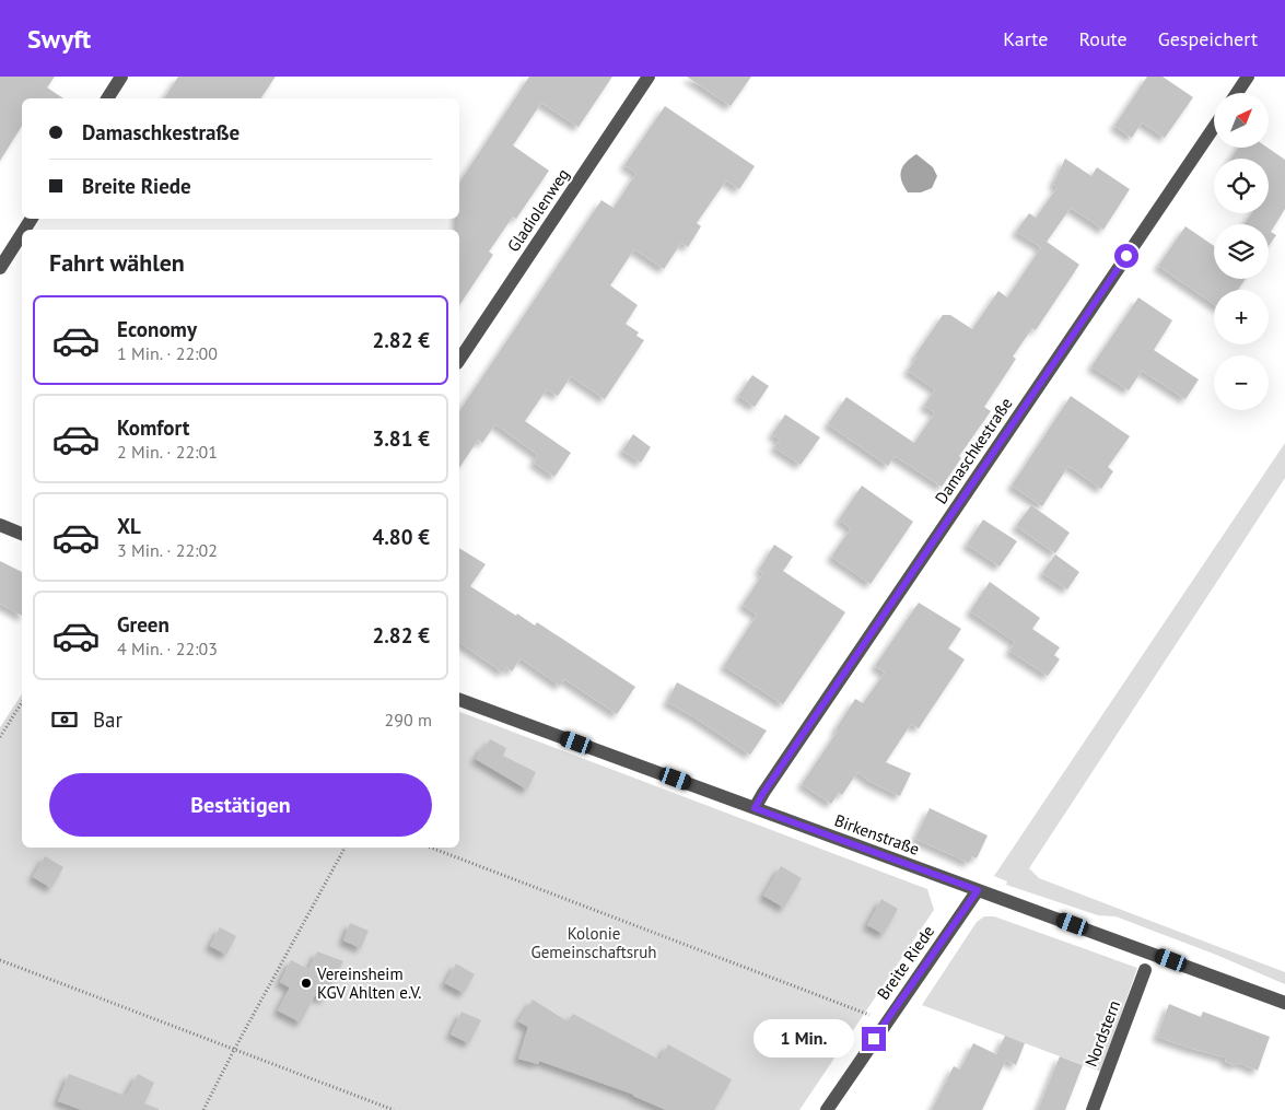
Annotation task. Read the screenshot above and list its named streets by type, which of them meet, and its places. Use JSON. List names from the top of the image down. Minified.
{"streets":{"street":["Gladiolenweg","Damaschkestraße","Birkenstraße","Breite Riede","Nordstern"]},"crossings":[["Damaschkestraße","Birkenstraße"],["Birkenstraße","Breite Riede"]],"parks":["Kolonie Gemeinschaftsruh"],"places":["Vereinsheim KGV Ahlten e.V."],"north":"top right","page":{"header":"Swyft","nav":["Karte","Route","Gespeichert"],"map_buttons":["+","−"],"banner":["Damaschkestraße","Breite Riede"],"heading":"Fahrt wählen","list":[{"name":"Economy","note":"1 Min. · 22:00","value":"2.82 €"},{"name":"Komfort","note":"2 Min. · 22:01","value":"3.81 €"},{"name":"XL","note":"3 Min. · 22:02","value":"4.80 €"},{"name":"Green","note":"4 Min. · 22:03","value":"2.82 €"}],"pay":["Bar","290 m"],"buttons":"Bestätigen","bubble":"1 Min."}}
